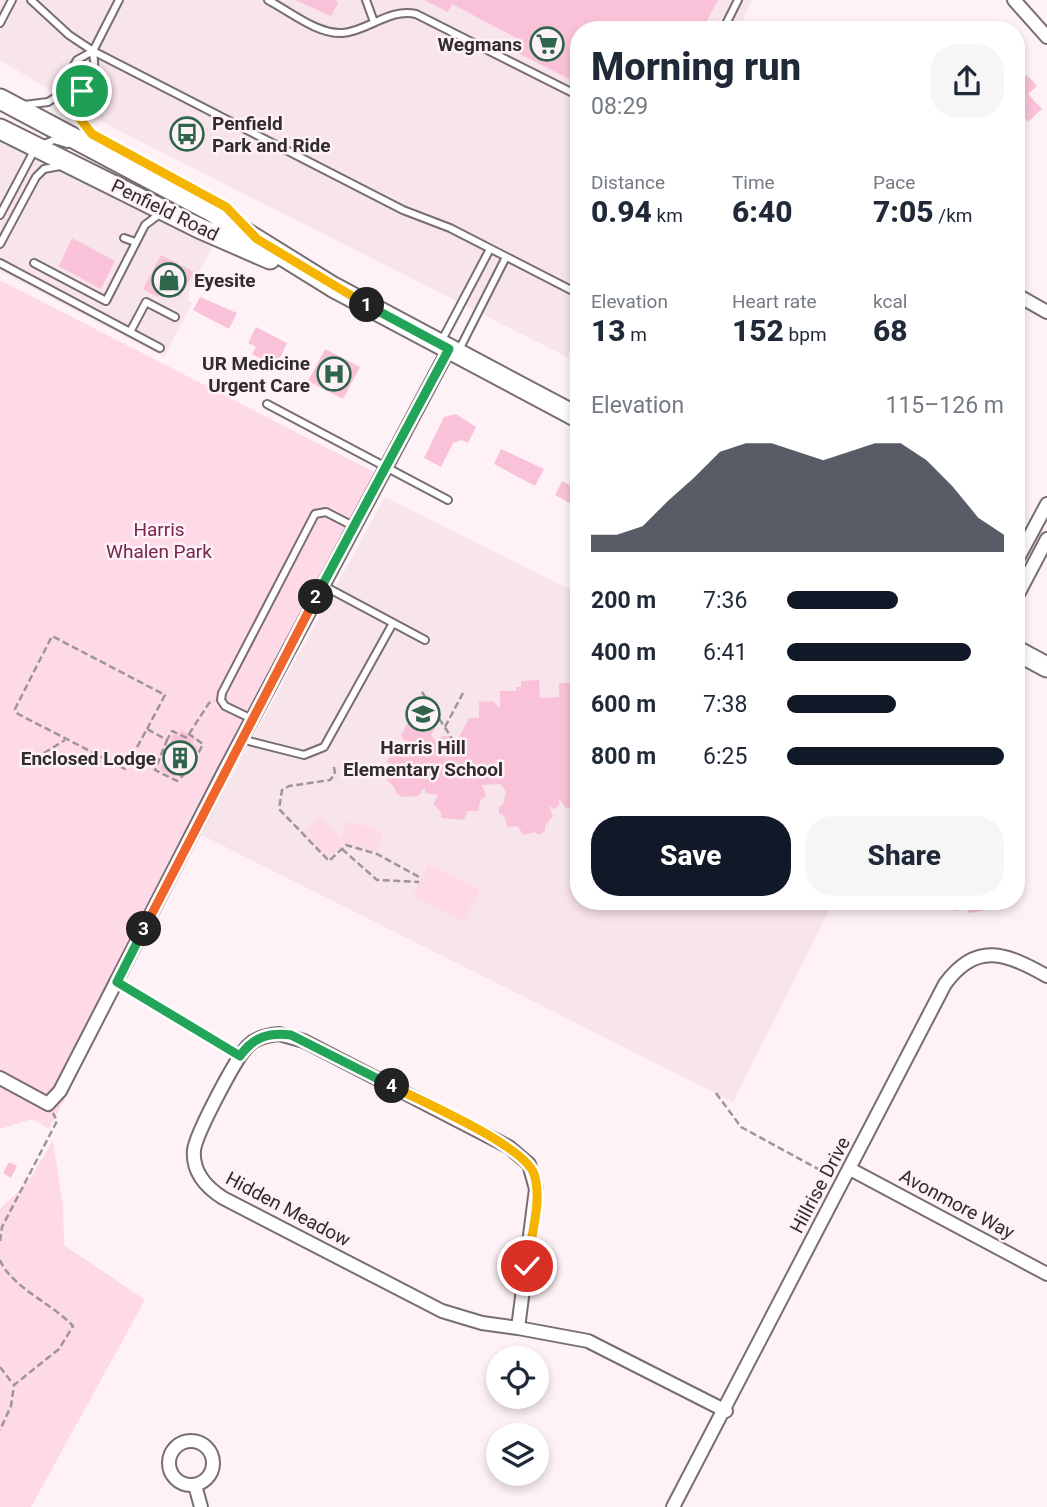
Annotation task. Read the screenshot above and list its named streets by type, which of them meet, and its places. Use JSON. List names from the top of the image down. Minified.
{"streets":{"main road":["Penfield Road"],"street":["Hillrise Drive","Avonmore Way","Hidden Meadow"]},"crossings":[["Hillrise Drive","Avonmore Way"],["Hillrise Drive","Hidden Meadow"]],"parks":["Harris Whalen Park"],"places":{"supermarket":["Wegmans"],"bus stop":["Penfield Park and Ride"],"shop":["Eyesite"],"hospital":["UR Medicine Urgent Care"],"school or university":["Harris Hill Elementary School"],"building":["Enclosed Lodge"]},"page":{"heading":["Morning run","08:29"],"stats":[["Distance","0.94 km"],["Time","6:40"],["Pace","7:05 /km"],["Elevation","13 m"],["Heart rate","152 bpm"],["kcal","68"]],"pins":["1","2","3","4"],"chart":["Elevation","115–126 m"],"list":[{"name":"200 m","note":"7:36"},{"name":"400 m","note":"6:41"},{"name":"600 m","note":"7:38"},{"name":"800 m","note":"6:25"}],"buttons":["Save","Share"]}}
